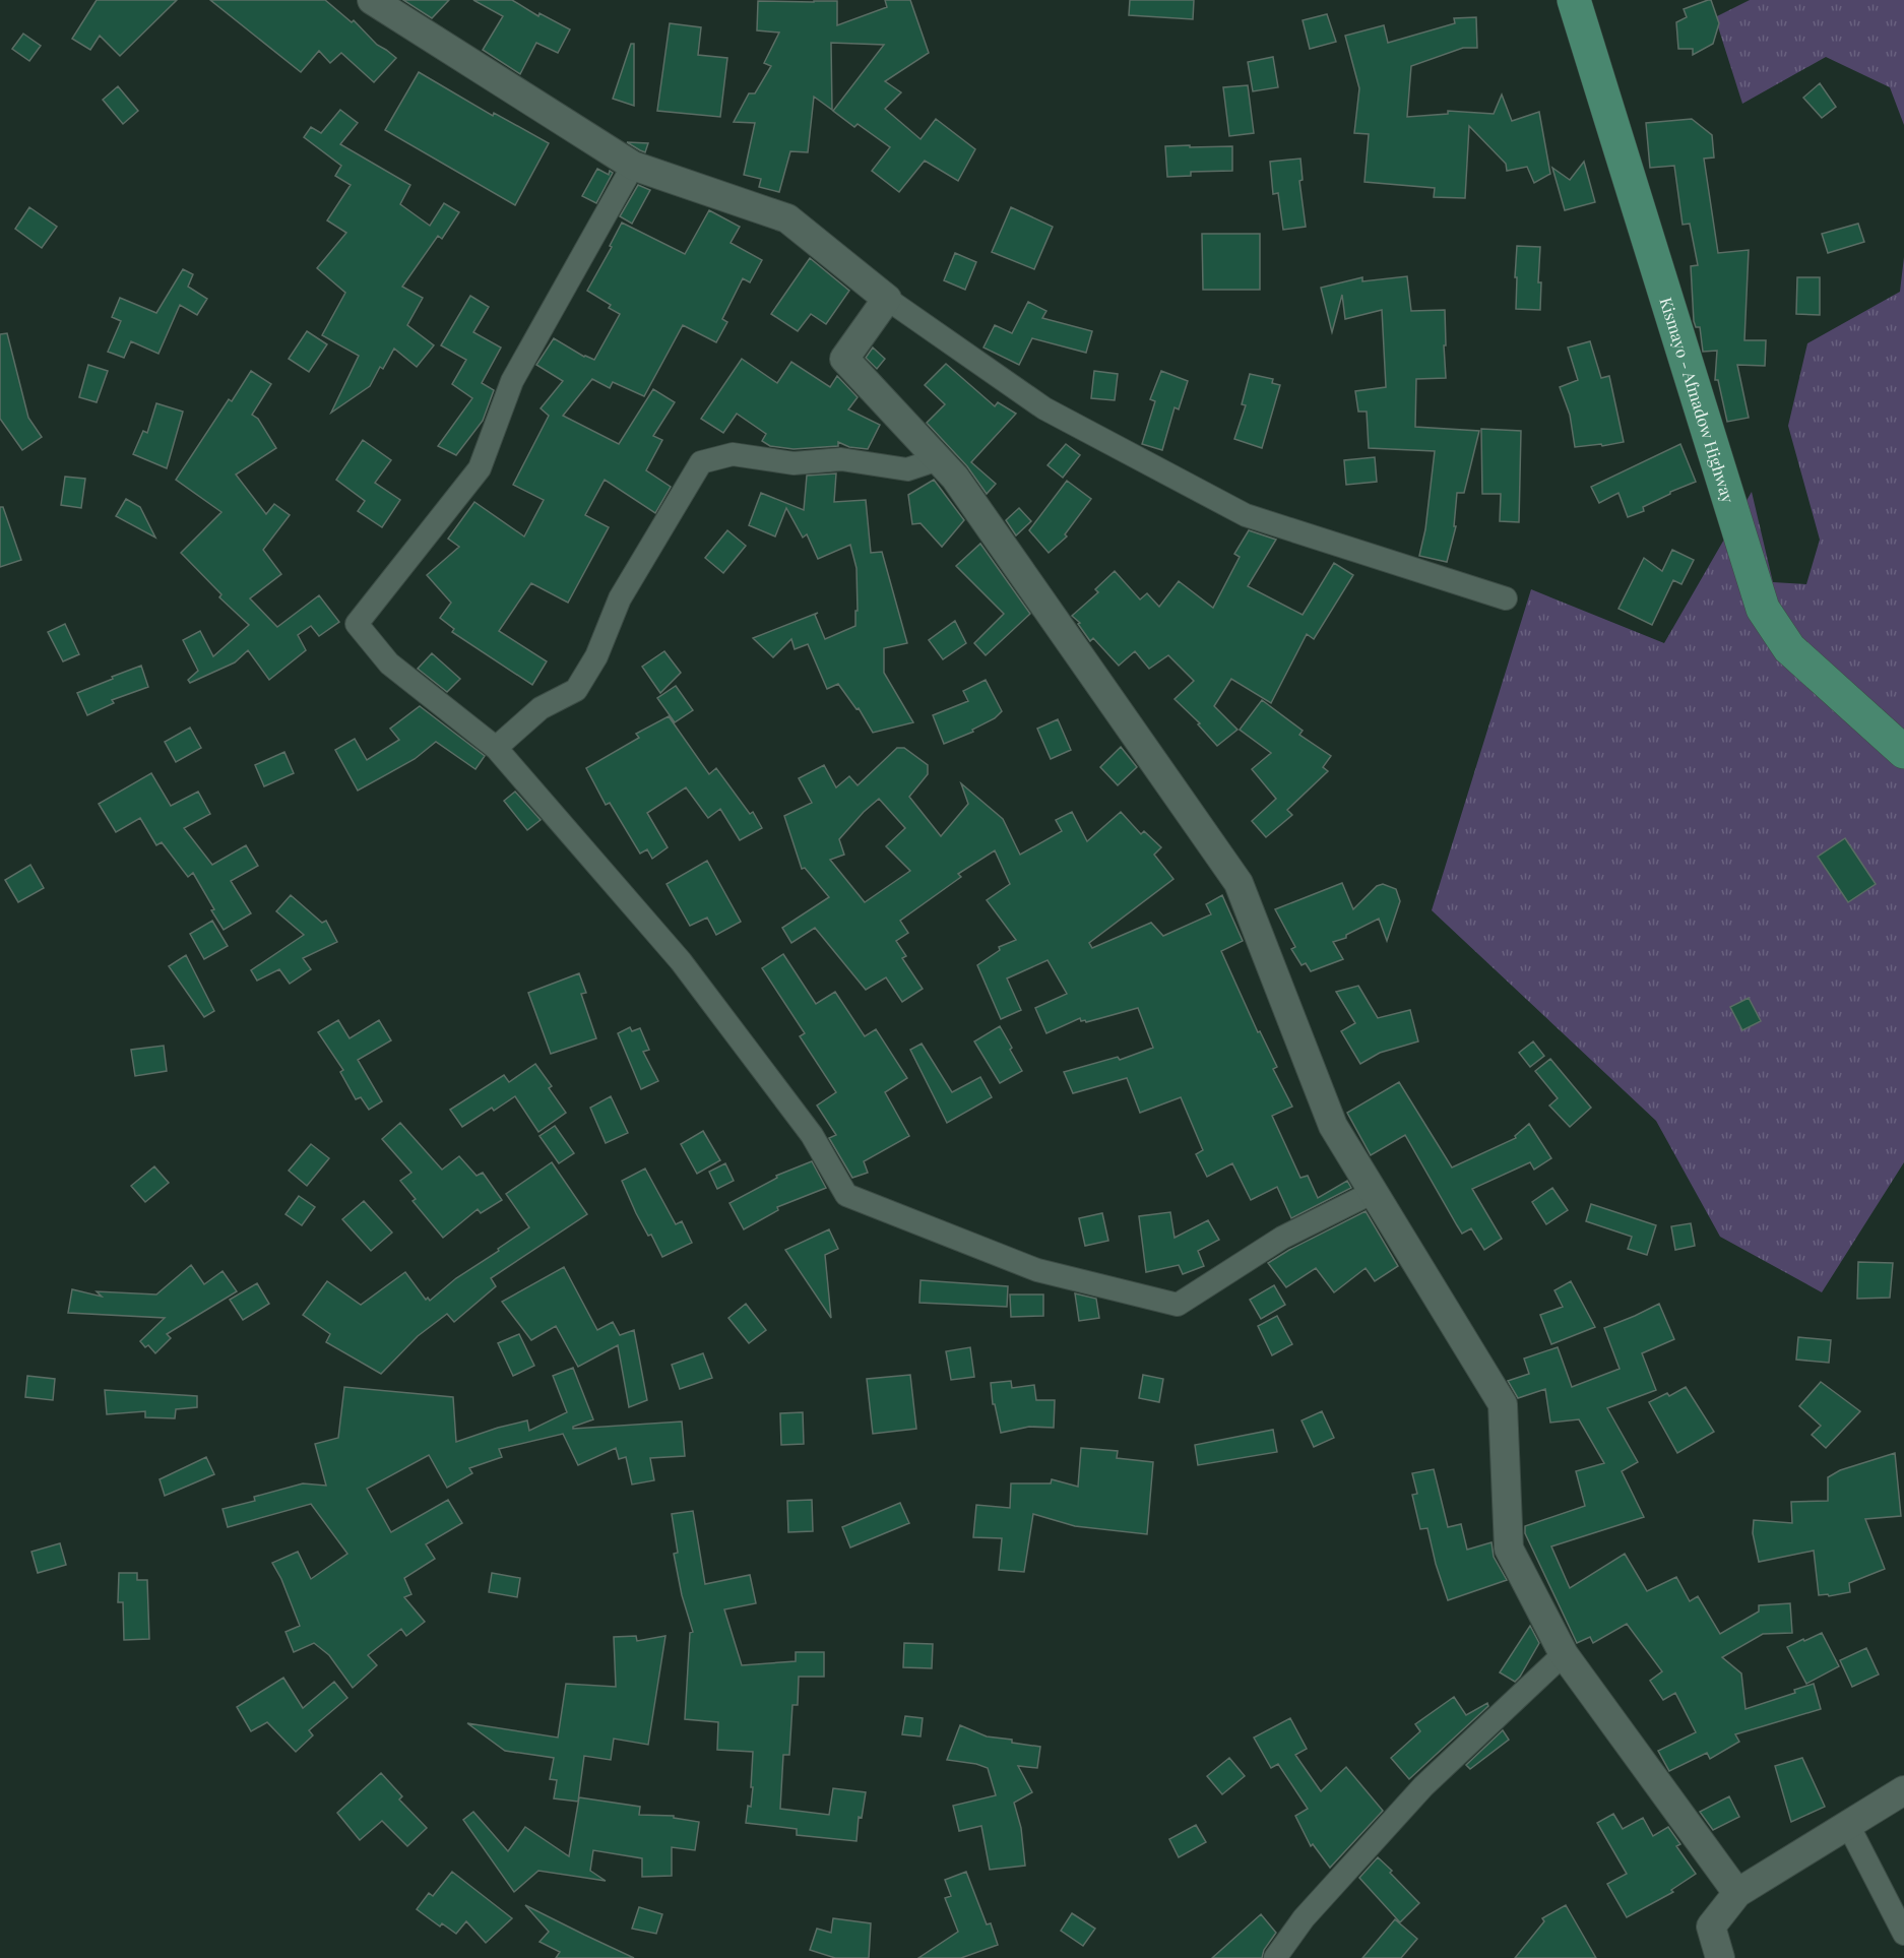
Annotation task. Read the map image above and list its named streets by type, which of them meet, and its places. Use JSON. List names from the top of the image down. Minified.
{"streets":{"main road":["Kismayo - Afmadow Highway"]}}
